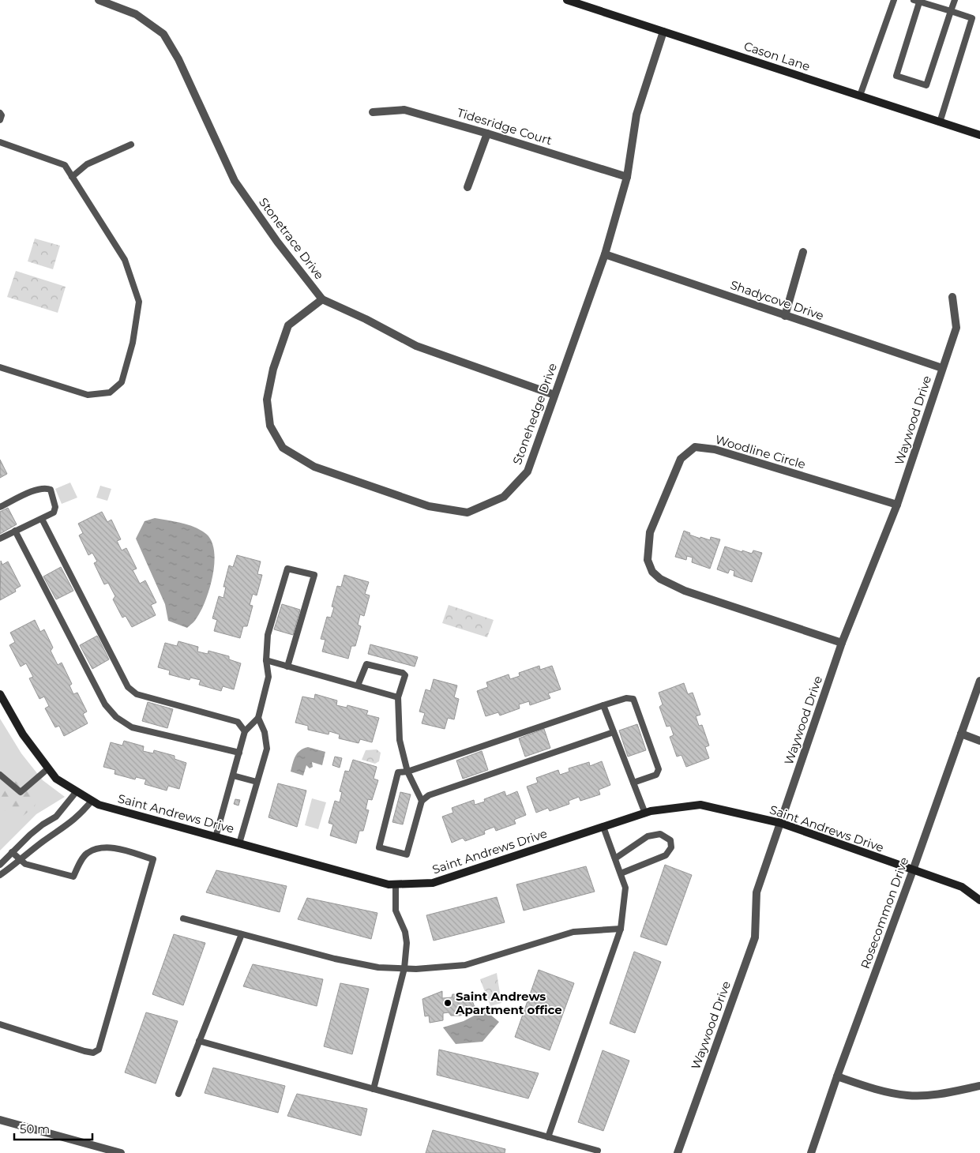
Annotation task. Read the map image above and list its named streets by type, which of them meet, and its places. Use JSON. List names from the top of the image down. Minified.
{"streets":{"street":["Cason Lane","Tidesridge Court","Stonetrace Drive","Shadycove Drive","Stonehedge Drive","Waywood Drive","Woodline Circle","Saint Andrews Drive","Rosecommon Drive"]},"crossings":[["Cason Lane","Stonehedge Drive"],["Tidesridge Court","Stonehedge Drive"],["Stonetrace Drive","Stonehedge Drive"],["Shadycove Drive","Stonehedge Drive"],["Shadycove Drive","Waywood Drive"],["Waywood Drive","Woodline Circle"],["Waywood Drive","Saint Andrews Drive"],["Saint Andrews Drive","Rosecommon Drive"]],"places":["Saint Andrews Apartment office"],"scale_bar":"50 m"}
